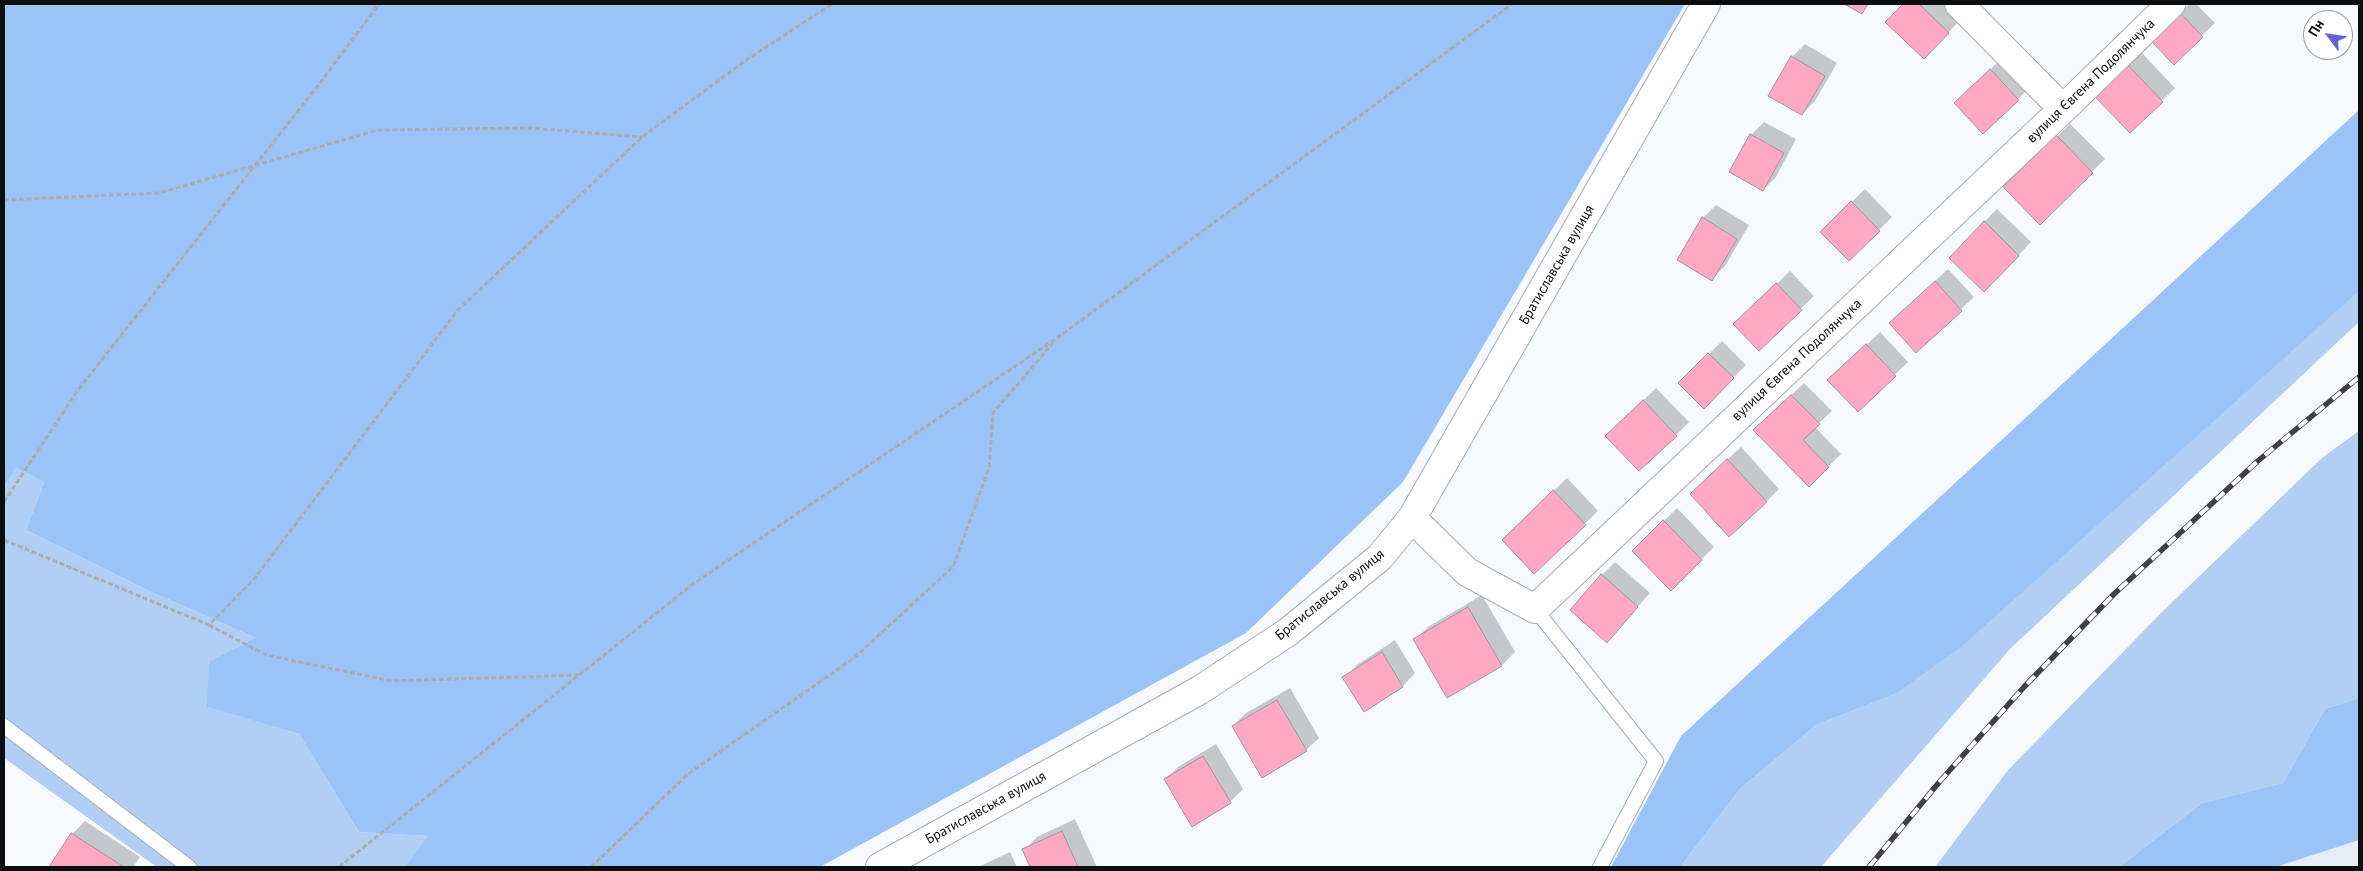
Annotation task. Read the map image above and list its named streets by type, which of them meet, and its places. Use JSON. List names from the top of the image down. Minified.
{"streets":{"street":["вулиця Євгена Подолянчука","Братиславська вулиця"]},"north":"top left"}
